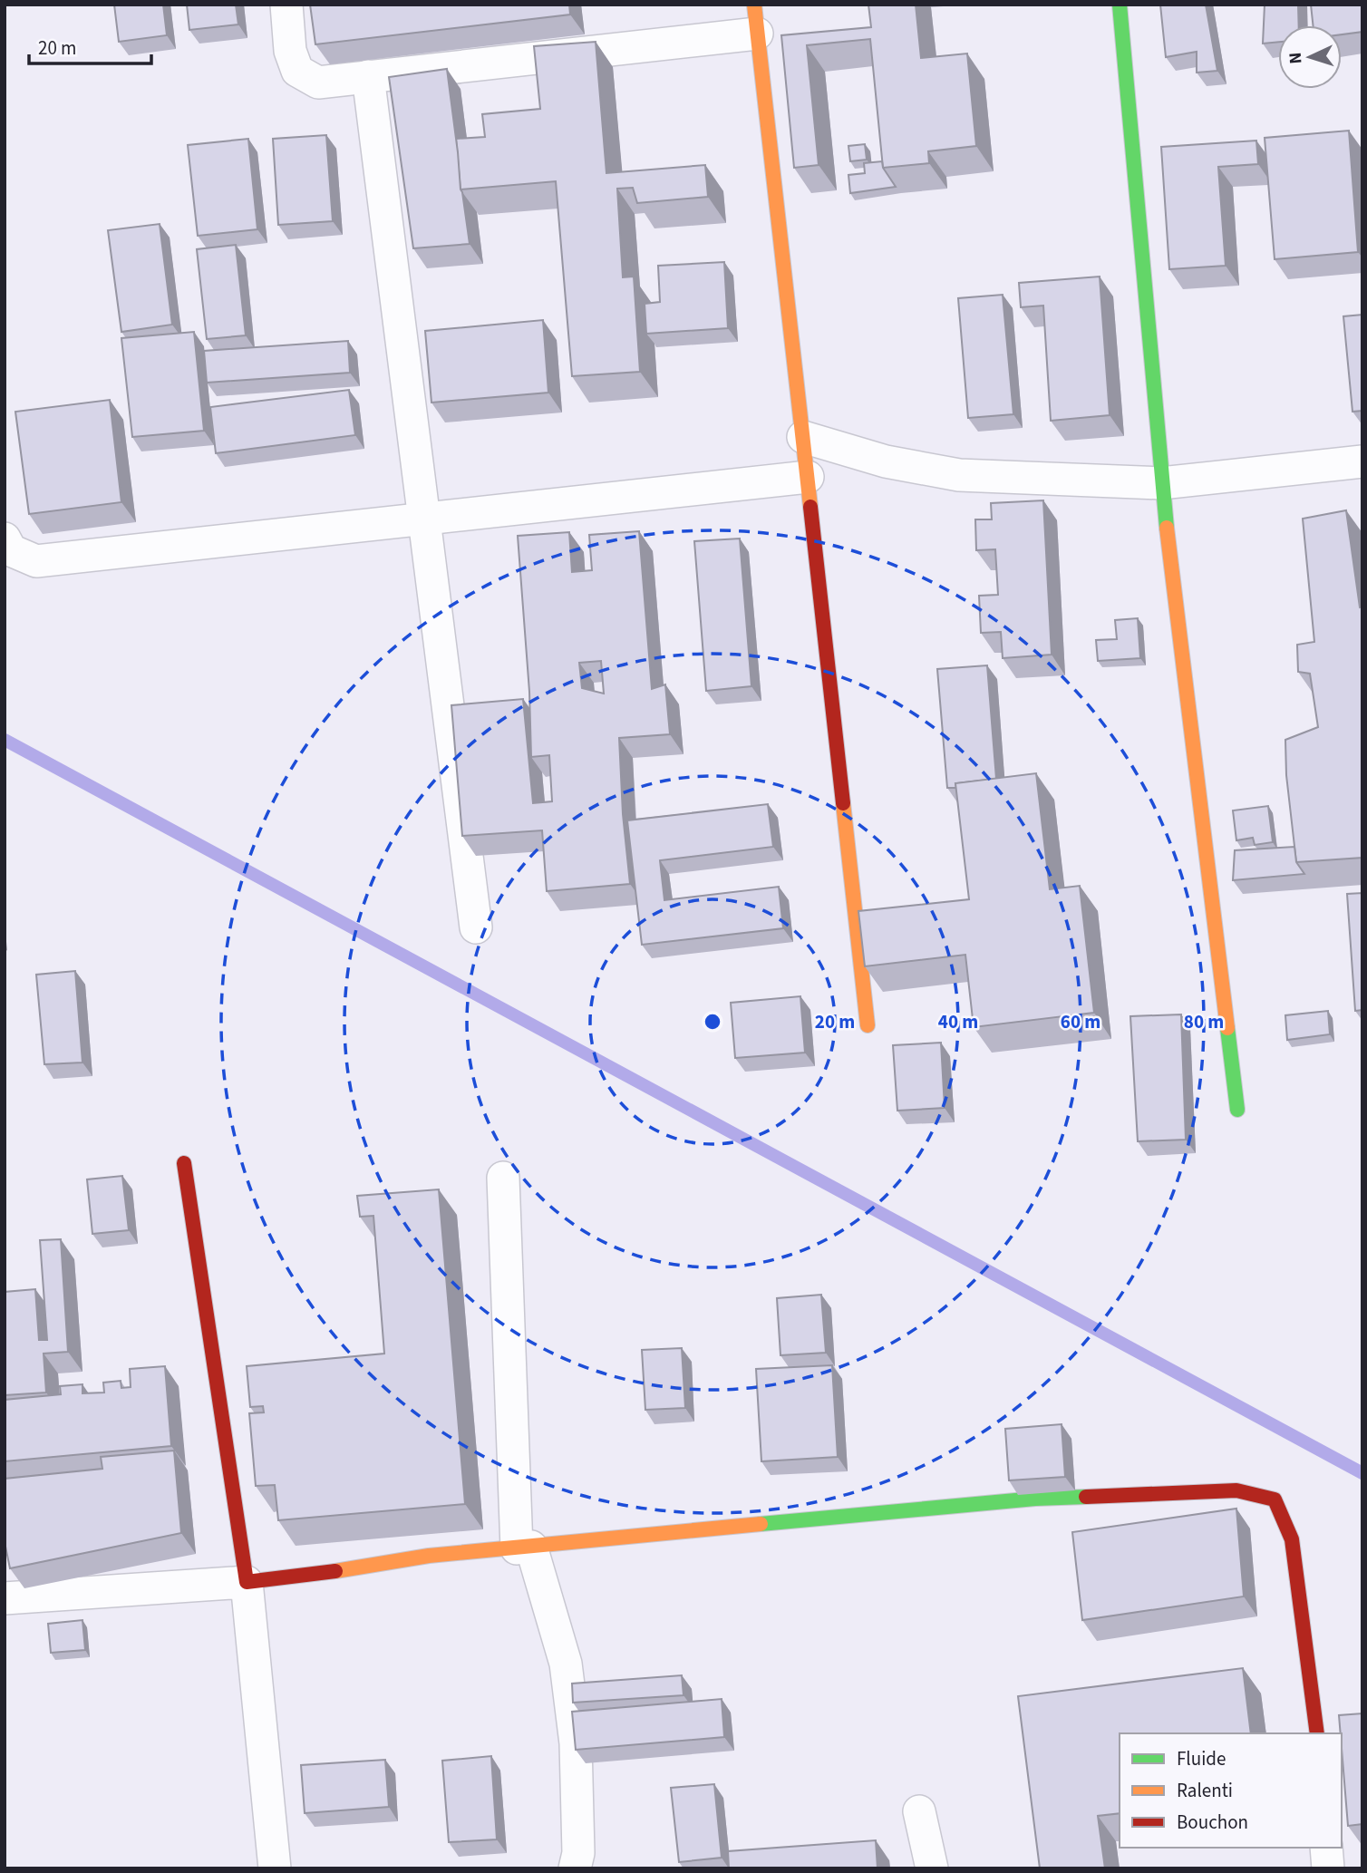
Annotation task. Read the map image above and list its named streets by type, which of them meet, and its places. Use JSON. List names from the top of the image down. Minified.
{"legend":["Fluide","Ralenti","Bouchon"],"scale_bar":"20 m","north":"left","rings":["20 m","40 m","60 m","80 m"]}
